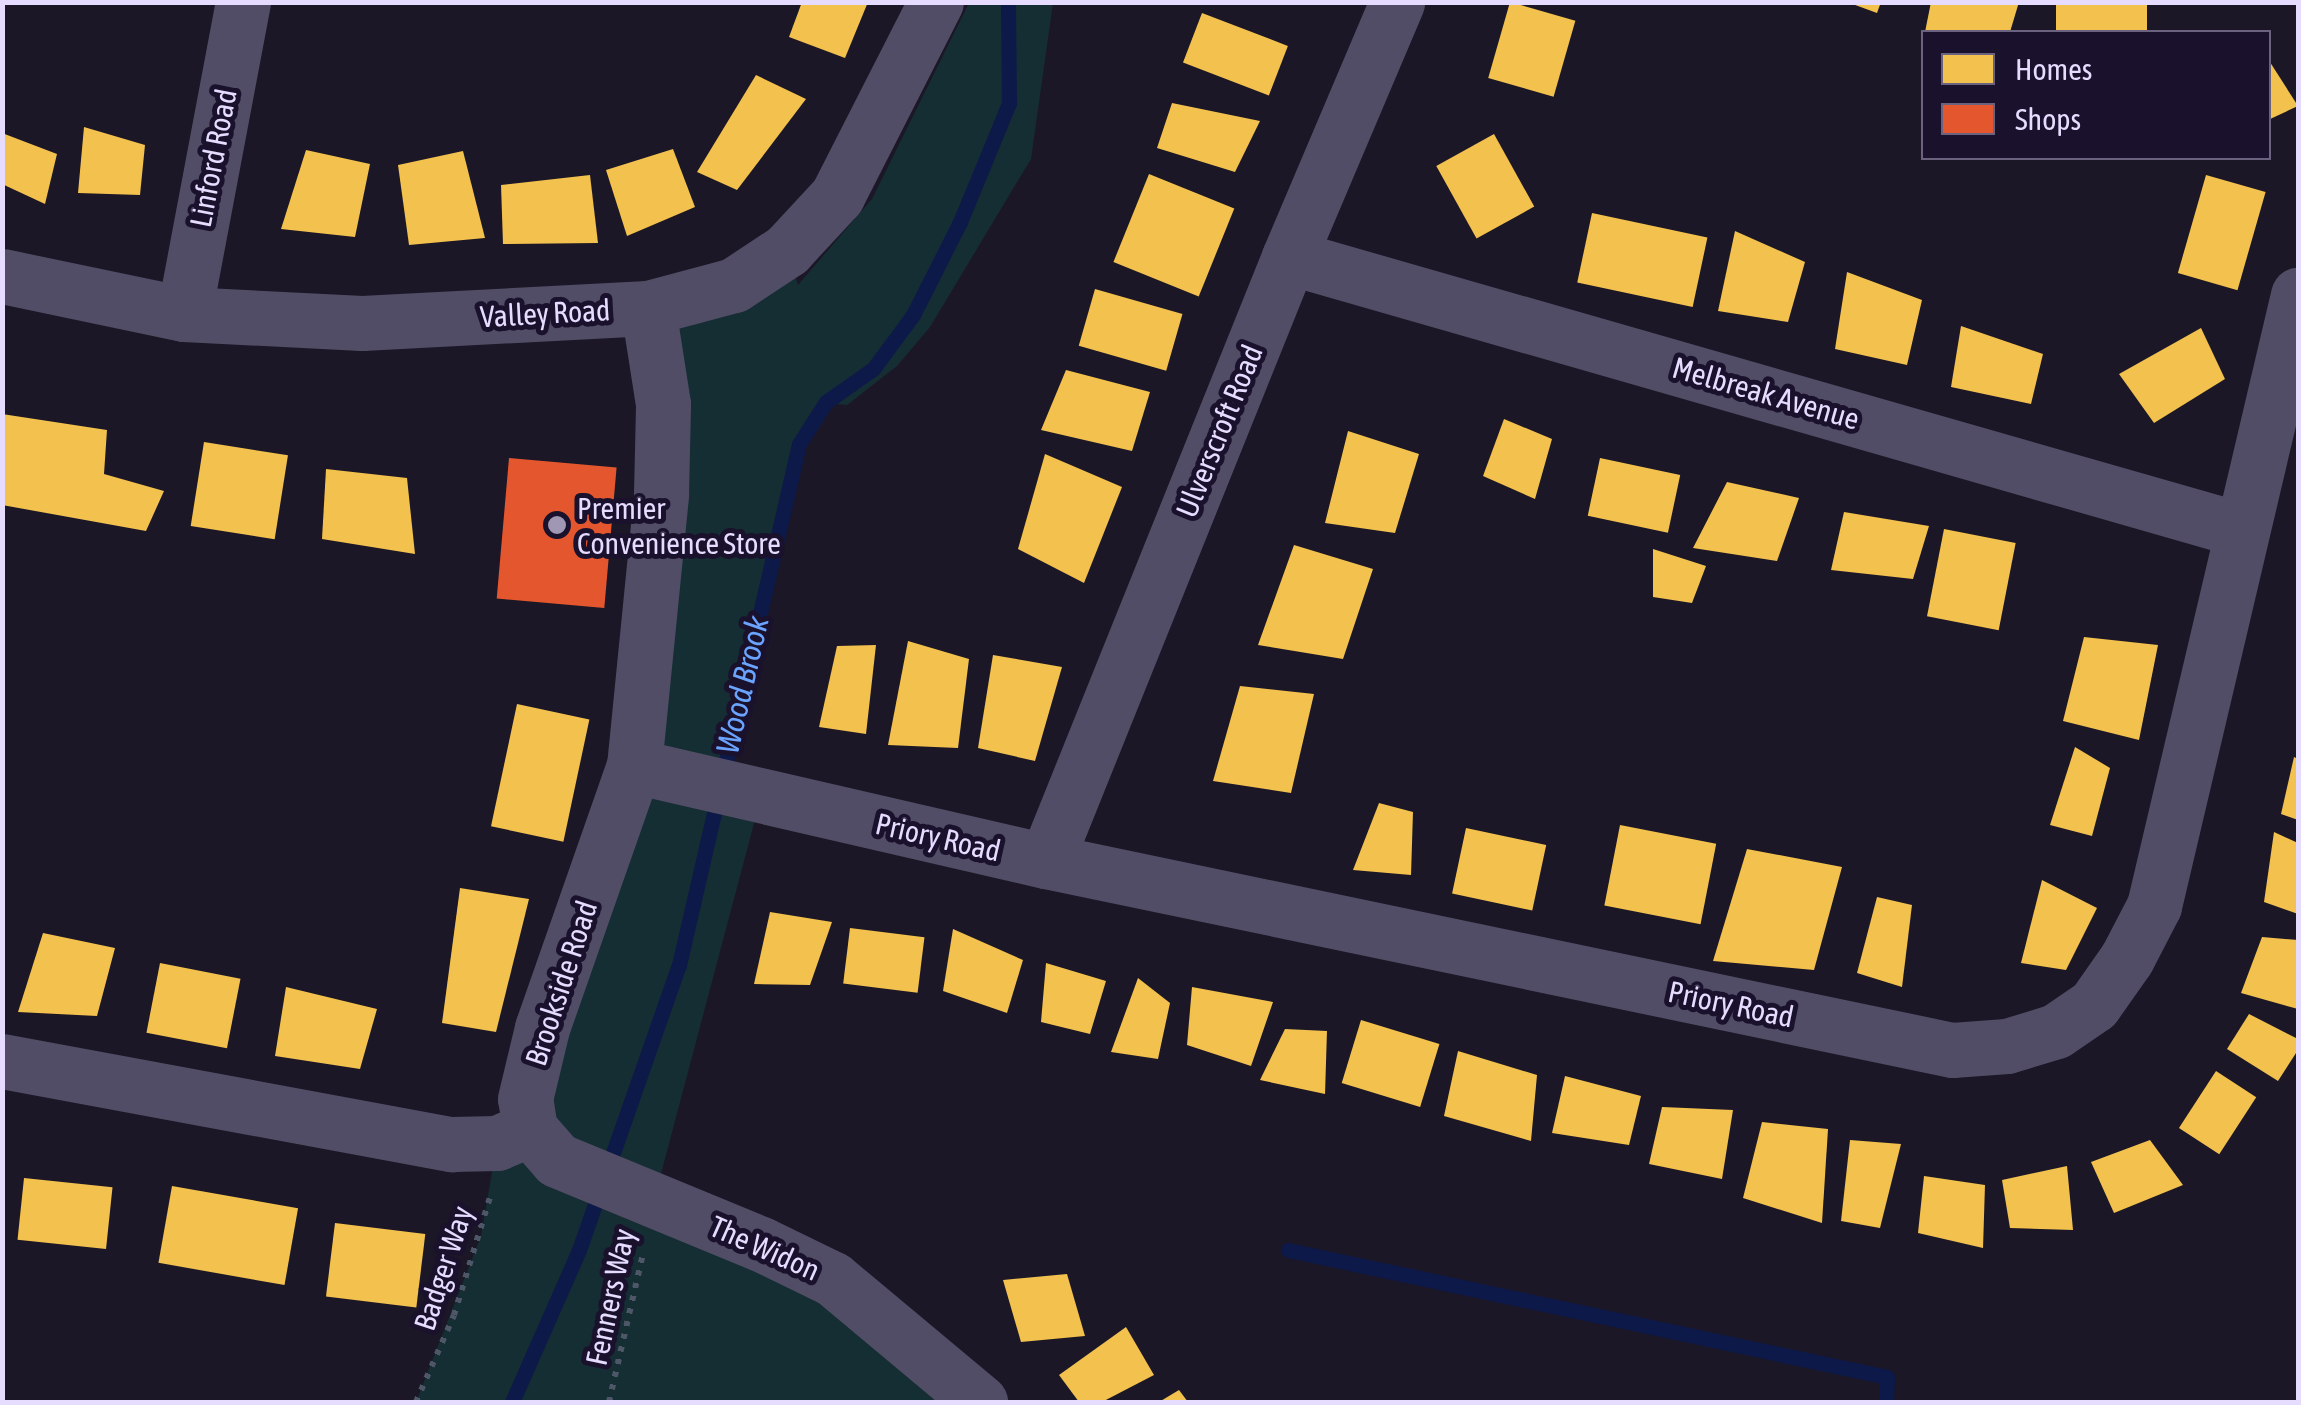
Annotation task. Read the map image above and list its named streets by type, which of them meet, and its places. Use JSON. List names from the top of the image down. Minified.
{"streets":{"street":["Linford Road","Valley Road","Melbreak Avenue","Ulverscroft Road","Priory Road","Brookside Road","The Widon"],"path":["Badger Way","Fenners Way"]},"crossings":[["Linford Road","Valley Road"],["Valley Road","Brookside Road"],["Melbreak Avenue","Ulverscroft Road"],["Melbreak Avenue","Priory Road"],["Ulverscroft Road","Priory Road"],["Priory Road","Brookside Road"],["Brookside Road","The Widon"],["Brookside Road","Badger Way"],["The Widon","Badger Way"],["The Widon","Fenners Way"]],"water":["Wood Brook"],"places":["Premier Convenience Store"],"legend":["Homes","Shops"]}
